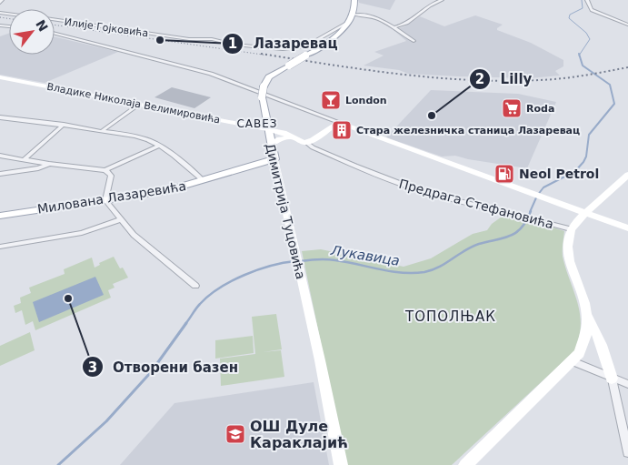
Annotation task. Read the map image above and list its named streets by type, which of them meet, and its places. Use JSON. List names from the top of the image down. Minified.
{"streets":{"main road":["Милована Лазаревића","Димитрија Туцовића"],"street":["Илије Гојковића","Владике Николаја Велимировића","Предрага Стефановића"]},"crossings":[["Илије Гојковића","Димитрија Туцовића"],["Владике Николаја Велимировића","Предрага Стефановића"],["Владике Николаја Велимировића","Димитрија Туцовића"],["Милована Лазаревића","Димитрија Туцовића"]],"districts":["САВЕЗ","ТОПОЛЊАК"],"water":["Лукавица"],"places":{"other":["Лазаревац","Lilly","Отворени базен"],"bar":["London"],"supermarket":["Roda"],"building":["Стара железничка станица Лазаревац"],"fuel station":["Neol Petrol"],"school or university":["ОШ Дуле Караклајић"]},"north":"top right"}
